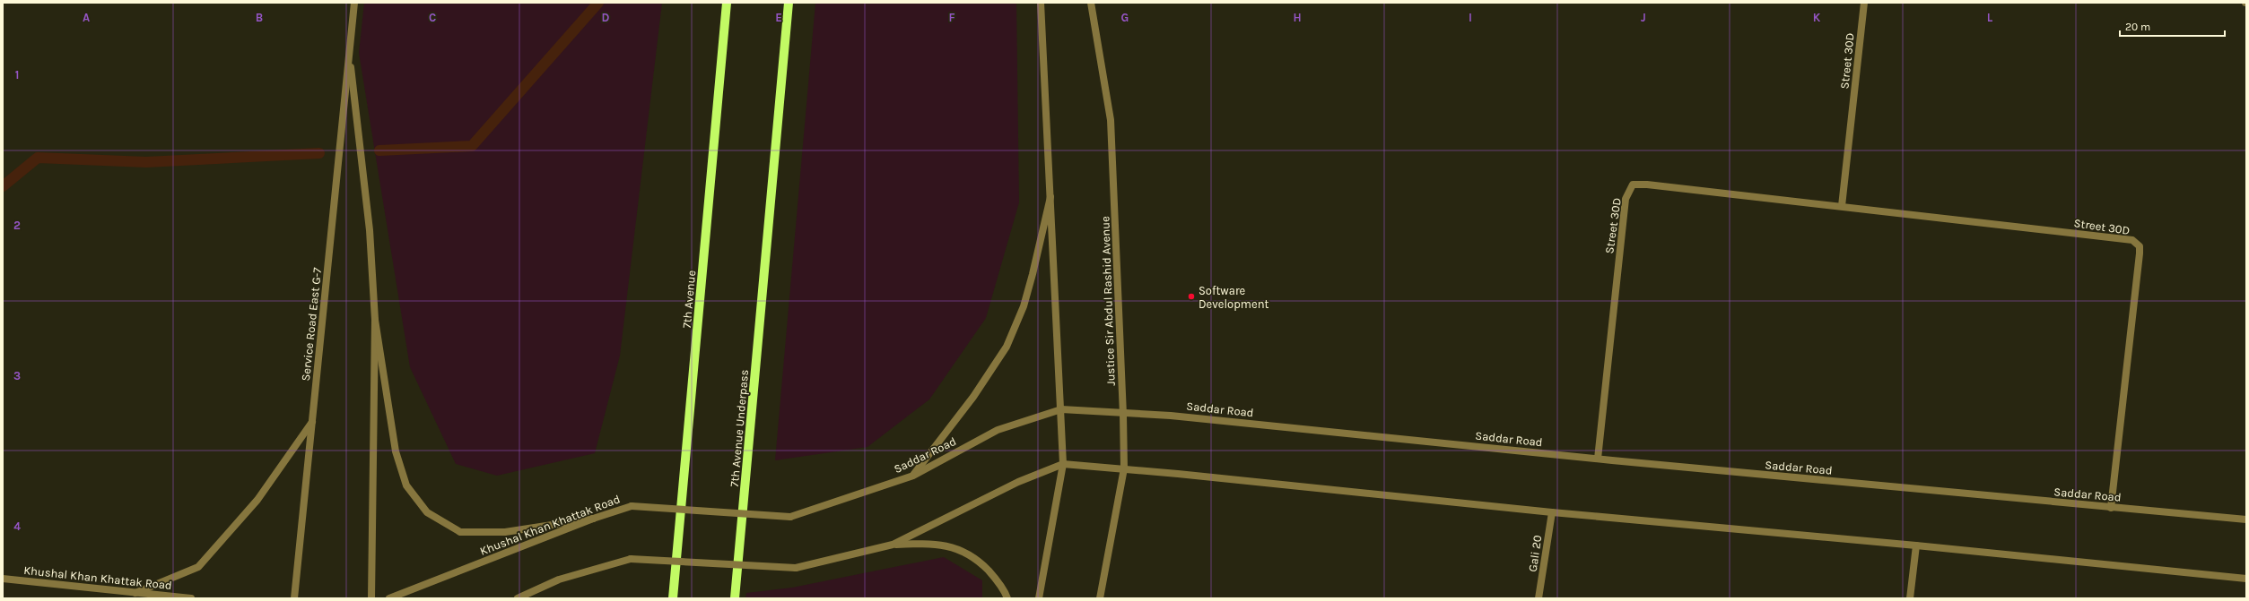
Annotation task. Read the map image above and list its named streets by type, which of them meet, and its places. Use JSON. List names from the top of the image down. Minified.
{"streets":{"main road":["7th Avenue","7th Avenue Underpass"],"street":["Street 30D","Justice Sir Abdul Rashid Avenue","Service Road East G-7","Saddar Road","Khushal Khan Khattak Road","Gali 20"]},"crossings":[["Street 30D","Saddar Road"],["Justice Sir Abdul Rashid Avenue","Saddar Road"],["Saddar Road","Khushal Khan Khattak Road"]],"places":["Software Development"],"scale_bar":"20 m","grid":{"columns":["A","B","C","D","E","F","G","H","I","J","K","L"],"rows":["1","2","3","4"]}}
